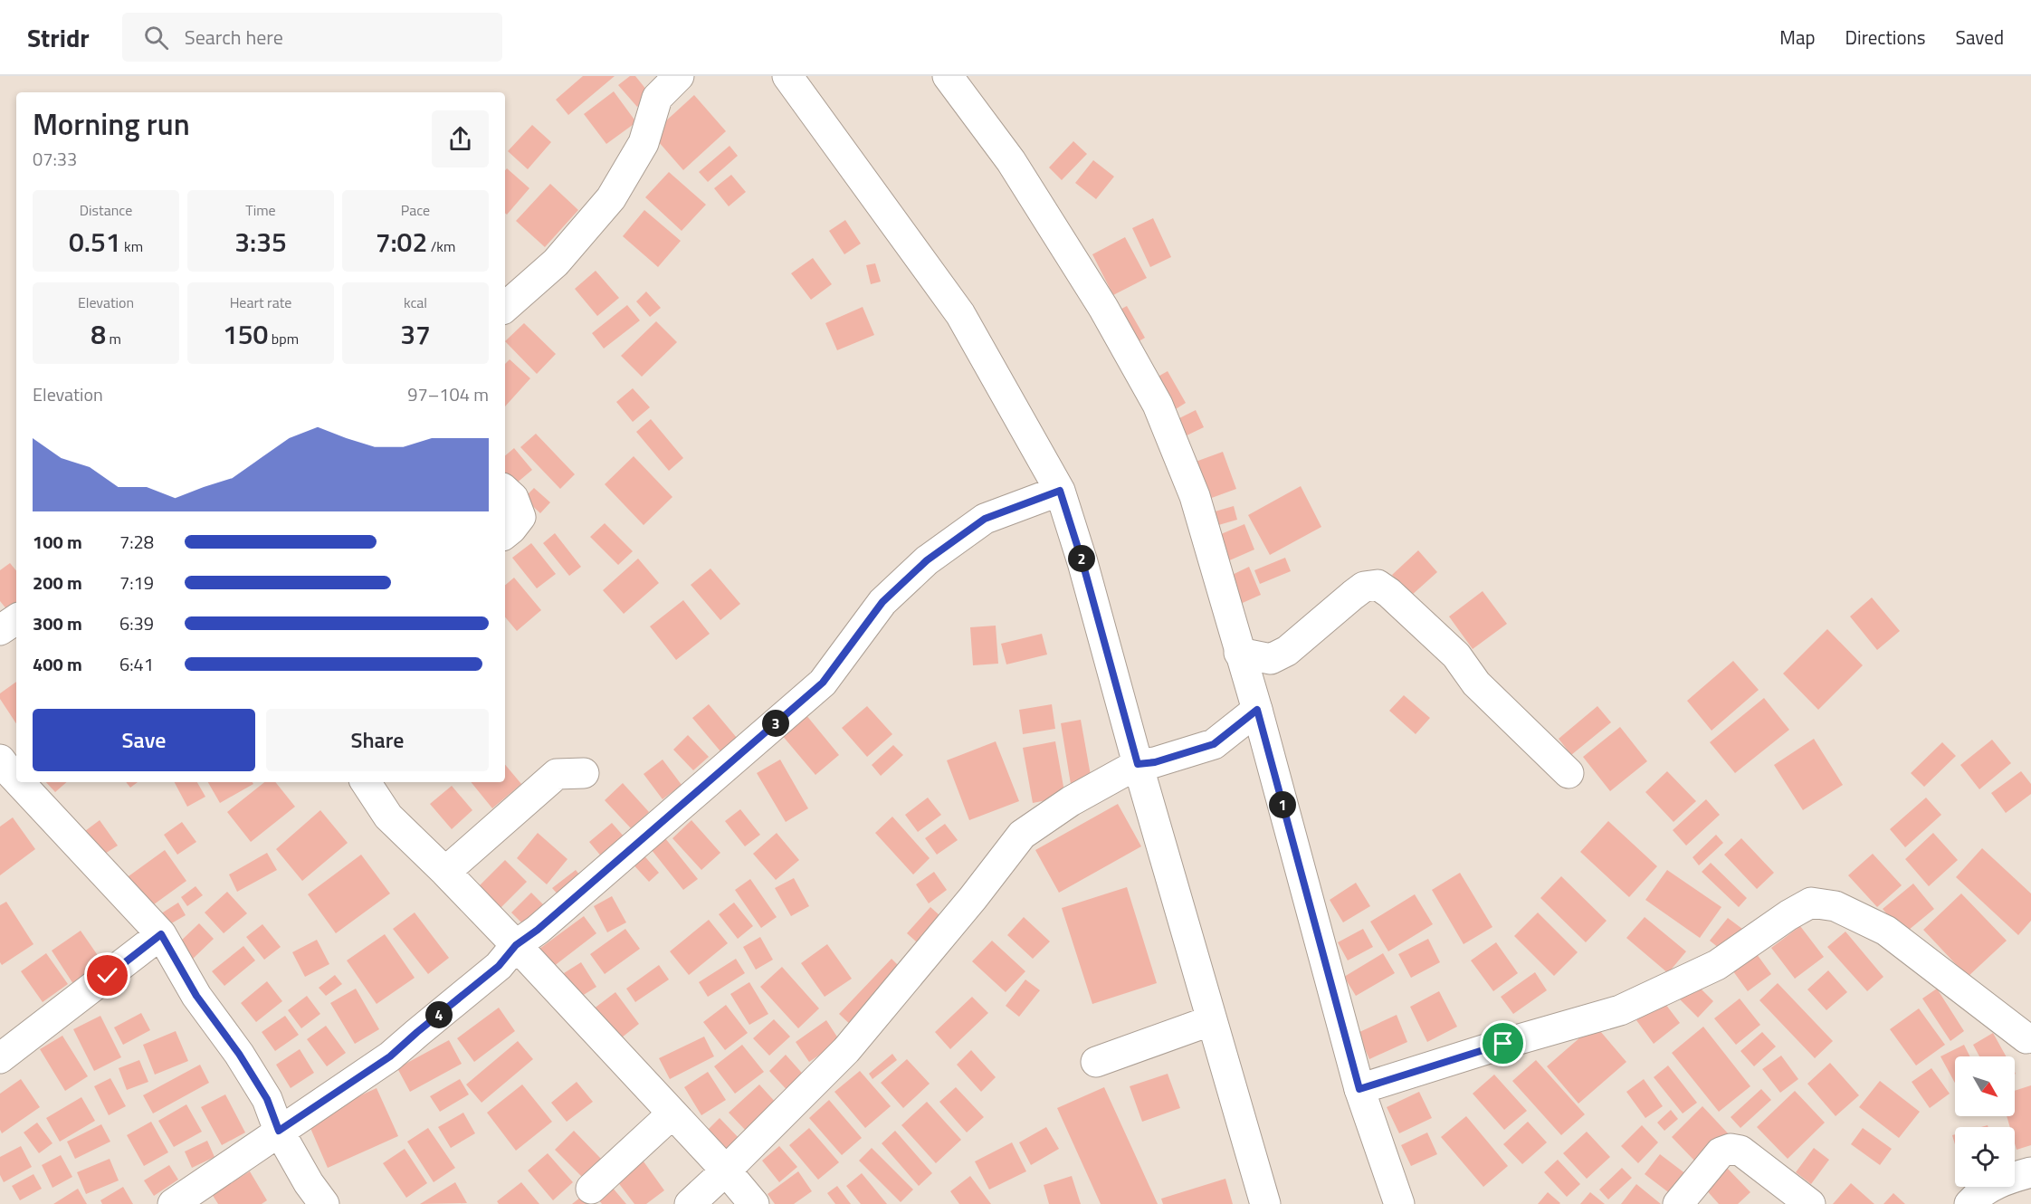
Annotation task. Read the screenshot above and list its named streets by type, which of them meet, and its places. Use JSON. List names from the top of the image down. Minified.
{"north":"bottom right","page":{"header":"Stridr","search":"Search here","nav":["Map","Directions","Saved"],"heading":["Morning run","07:33"],"stats":[["Distance","0.51 km"],["Time","3:35"],["Pace","7:02 /km"],["Elevation","8 m"],["Heart rate","150 bpm"],["kcal","37"]],"chart":["Elevation","97–104 m"],"list":[{"name":"100 m","note":"7:28"},{"name":"200 m","note":"7:19"},{"name":"300 m","note":"6:39"},{"name":"400 m","note":"6:41"}],"pins":["2","3","1","4"],"buttons":["Save","Share"]}}
